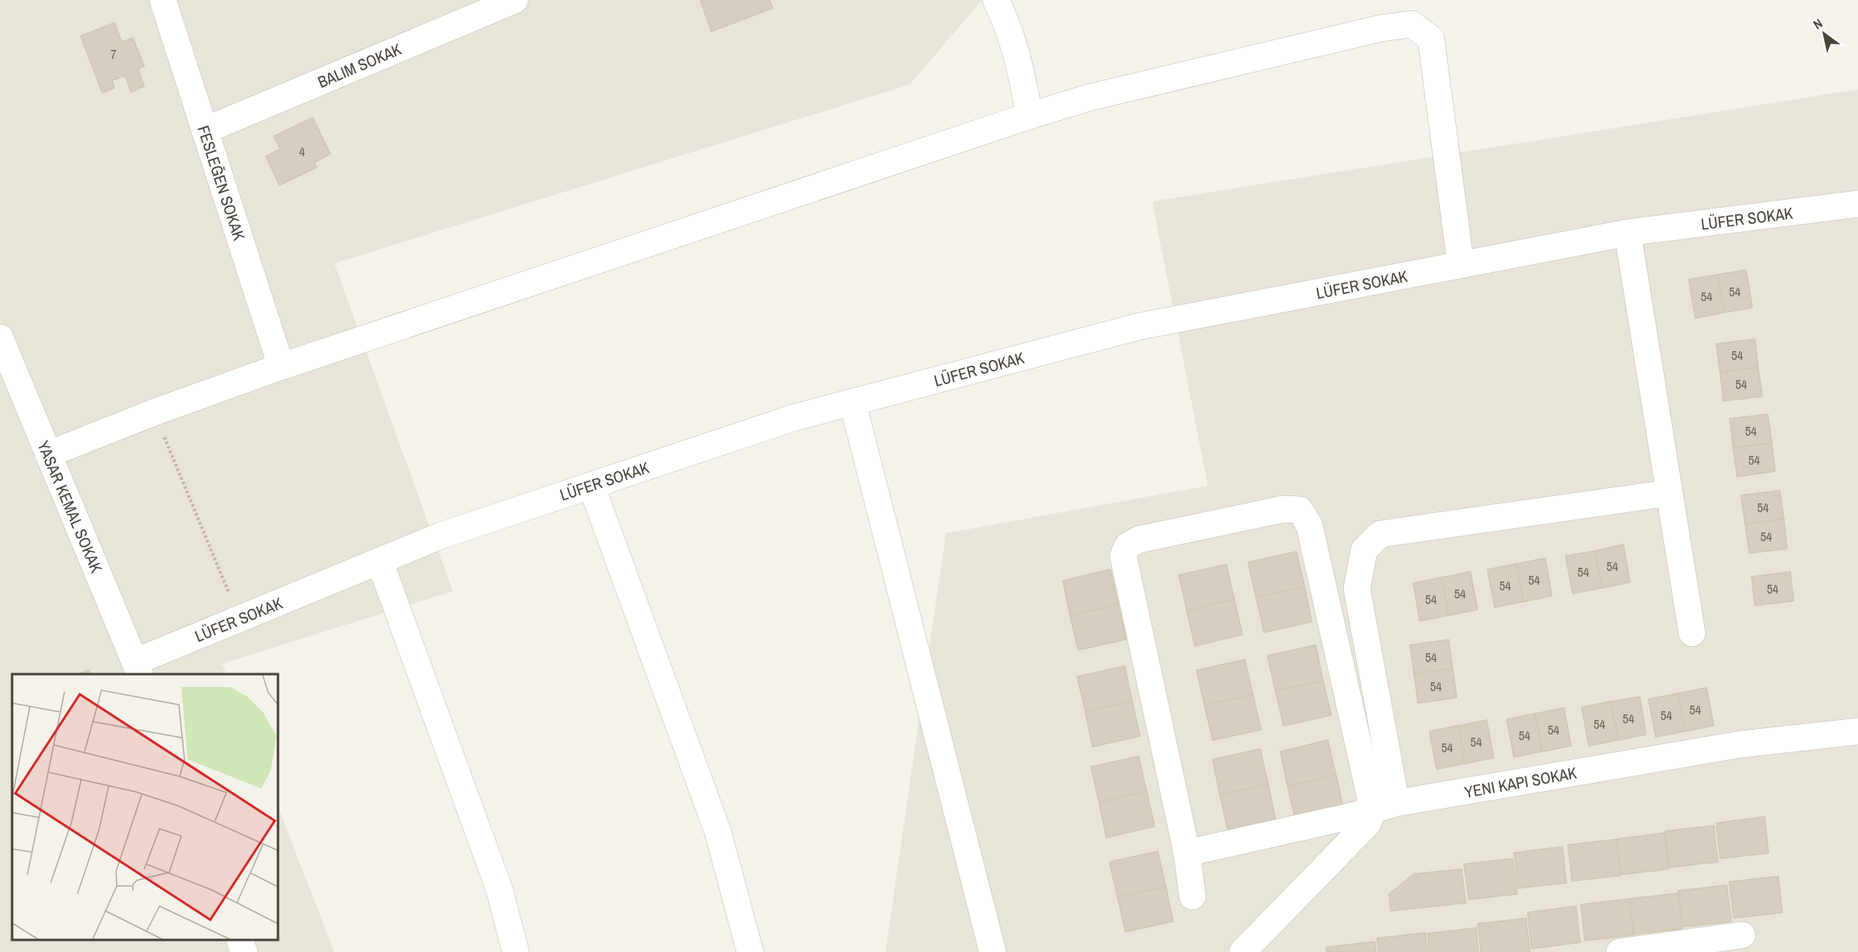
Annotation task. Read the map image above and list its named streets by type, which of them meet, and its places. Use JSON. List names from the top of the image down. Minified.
{"streets":{"street":["FESLEĞEN SOKAK","LÜFER SOKAK","YASAR KEMAL SOKAK"]},"crossings":[["LÜFER SOKAK","YASAR KEMAL SOKAK"]],"house_numbers":["7","4","54","54","54","54","54","54","54","54","54","54","54","54","54","54","54","54","54","54","54","54","54","54","54","54","54"],"north":"top left"}
